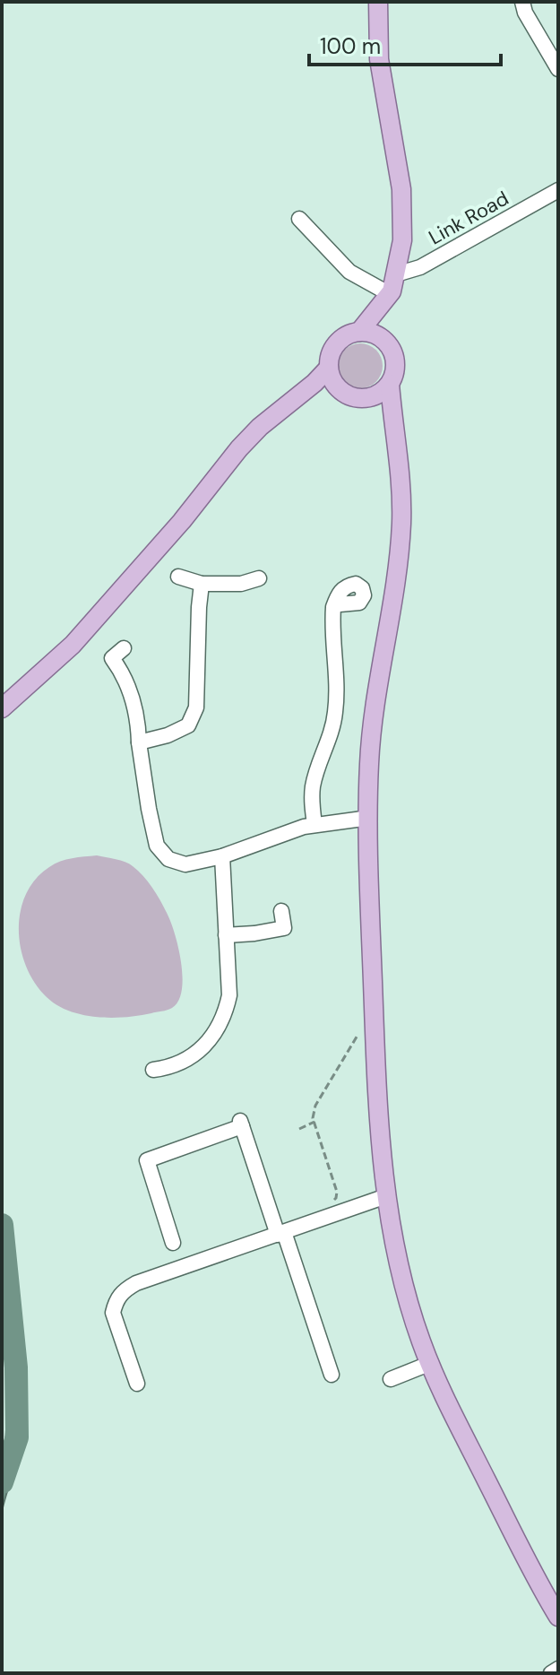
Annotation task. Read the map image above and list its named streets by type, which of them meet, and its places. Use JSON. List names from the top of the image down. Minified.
{"streets":{"street":["Link Road"]},"scale_bar":"100 m"}
